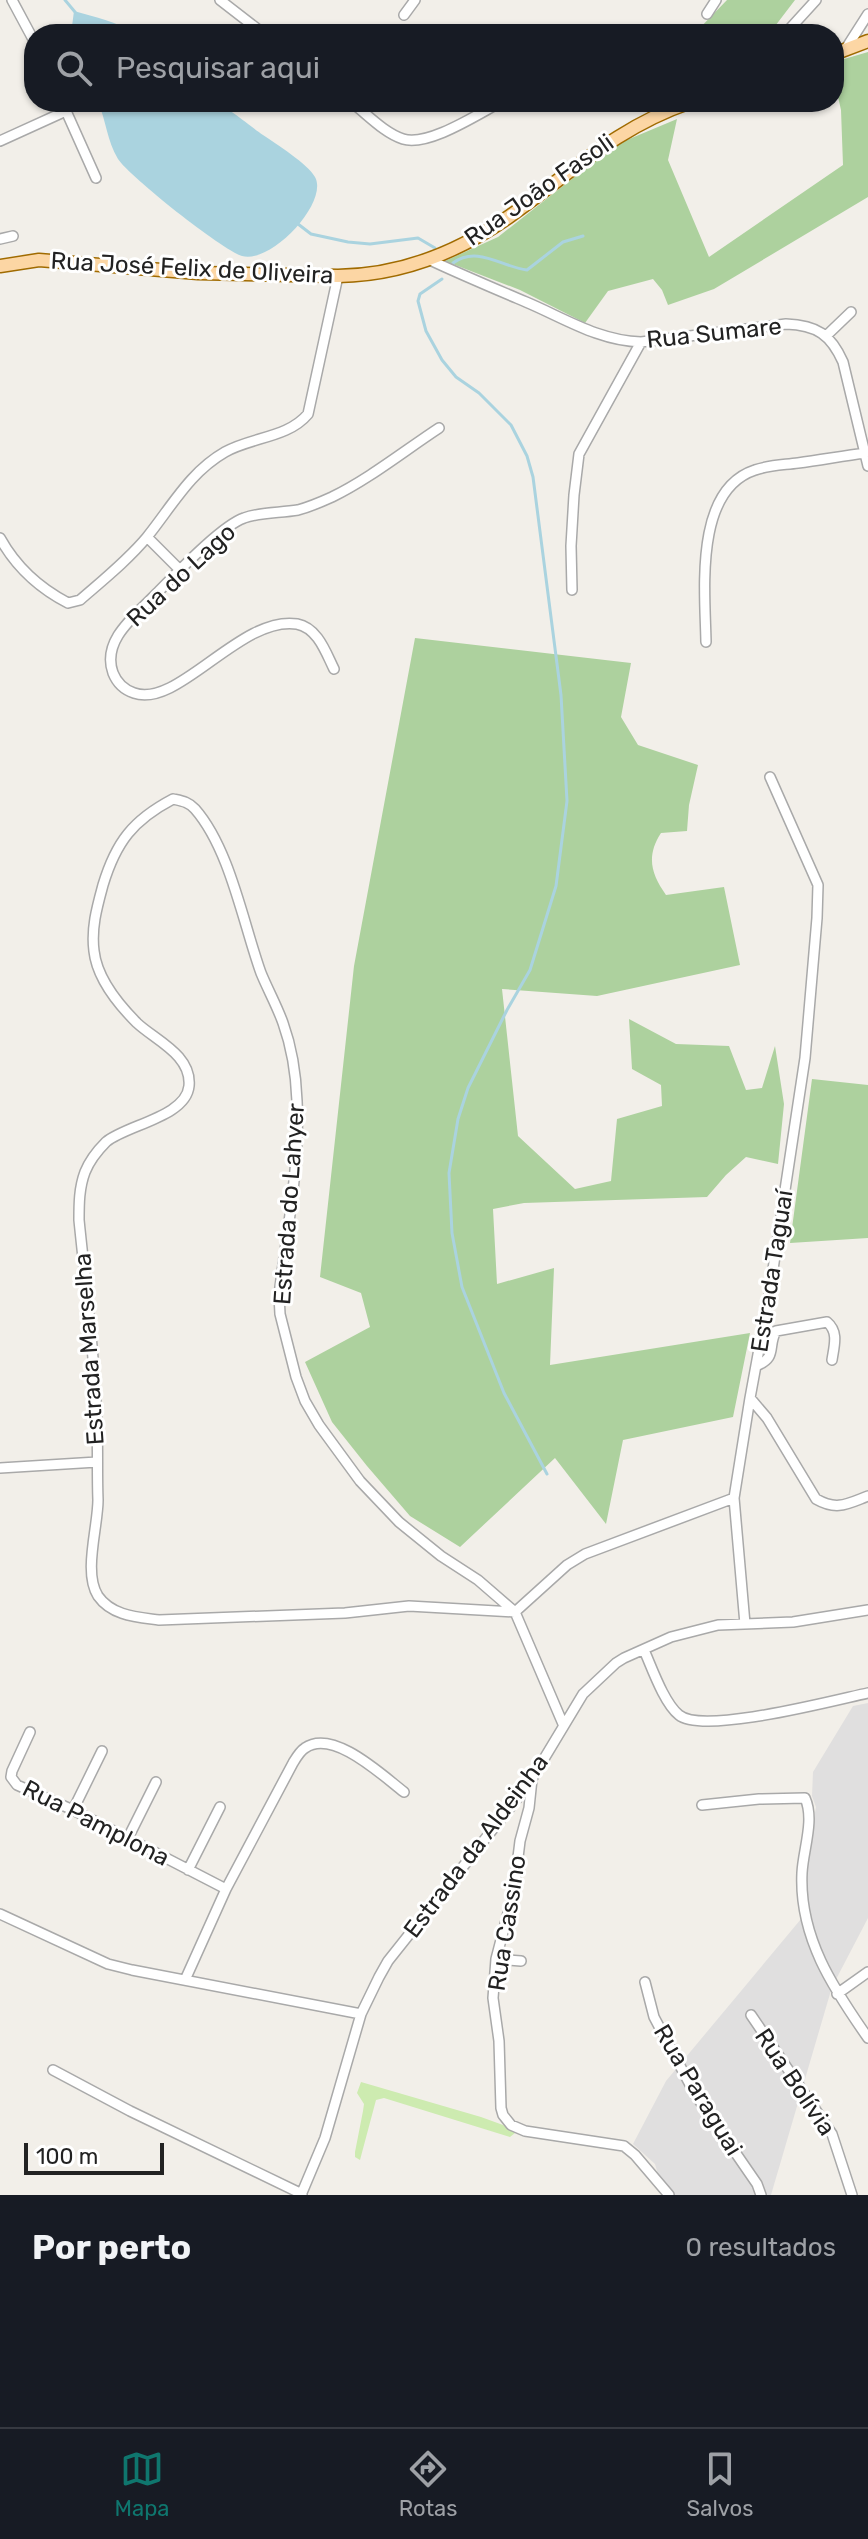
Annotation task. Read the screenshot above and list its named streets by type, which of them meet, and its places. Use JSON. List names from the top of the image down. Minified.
{"streets":{"main road":["Rua João Fasoli","Rua José Felix de Oliveira"],"street":["Rua Sumare","Rua do Lago","Estrada do Lahyer","Estrada Taguaí","Estrada Marselha","Rua Pamplona","Estrada da Aldeinha","Rua Cassino","Rua Bolívia","Rua Paraguai"]},"crossings":[["Rua João Fasoli","Rua José Felix de Oliveira"],["Rua João Fasoli","Rua Sumare"],["Rua José Felix de Oliveira","Rua Sumare"],["Estrada do Lahyer","Estrada Marselha"],["Estrada do Lahyer","Estrada da Aldeinha"],["Estrada Taguaí","Estrada da Aldeinha"],["Estrada da Aldeinha","Rua Cassino"]],"scale_bar":"100 m","page":{"search":"Pesquisar aqui","scale":"100 m","heading":["Por perto","0 resultados"],"nav":["Mapa","Rotas","Salvos"]}}
